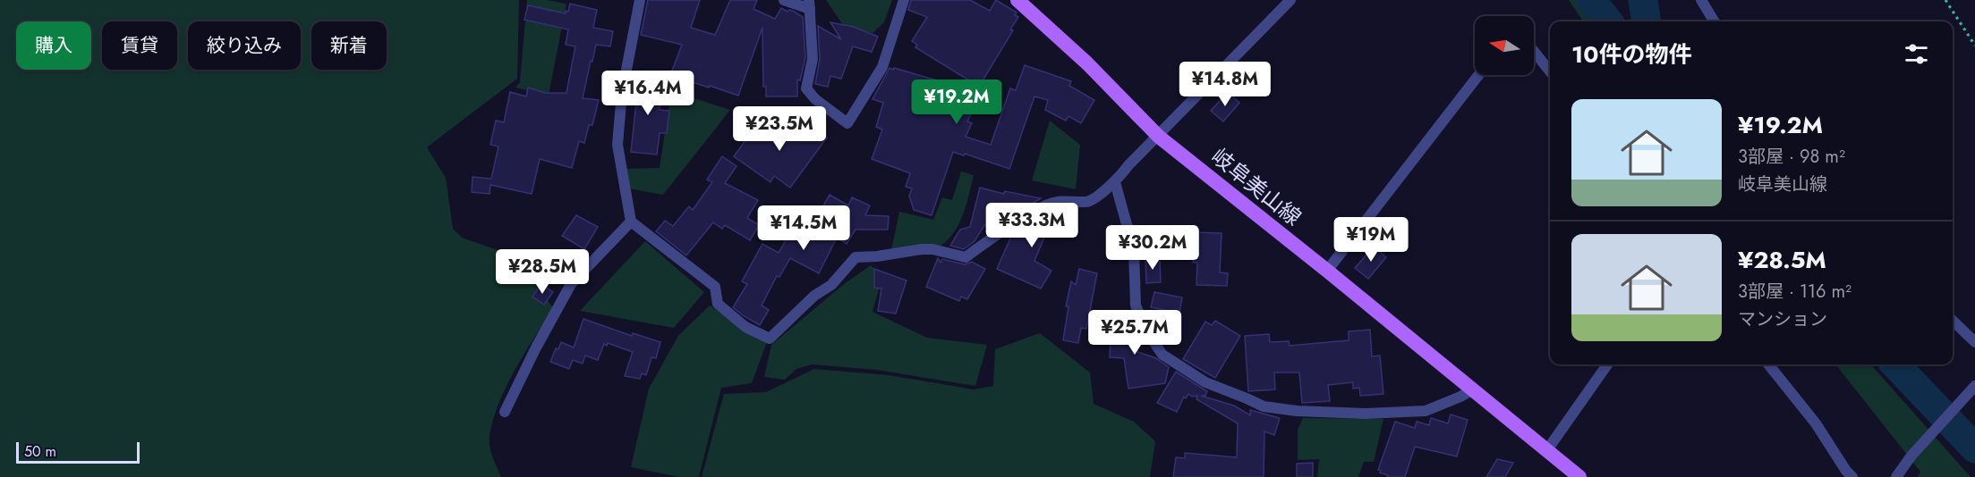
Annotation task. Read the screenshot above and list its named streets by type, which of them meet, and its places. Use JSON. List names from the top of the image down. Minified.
{"streets":{"main road":["岐阜美山線"]},"scale_bar":"50 m","north":"left","page":{"chip":["購入","賃貸","絞り込み","新着"],"heading":"10件の物件","price":["¥14.8M","¥16.4M","¥19.2M","¥23.5M","¥33.3M","¥14.5M","¥19M","¥30.2M","¥28.5M","¥25.7M"],"list":[{"name":"¥19.2M","note":"3部屋 · 98 m² · 岐阜美山線"},{"name":"¥28.5M","note":"3部屋 · 116 m² · マンション"}],"scale":"50 m"}}
